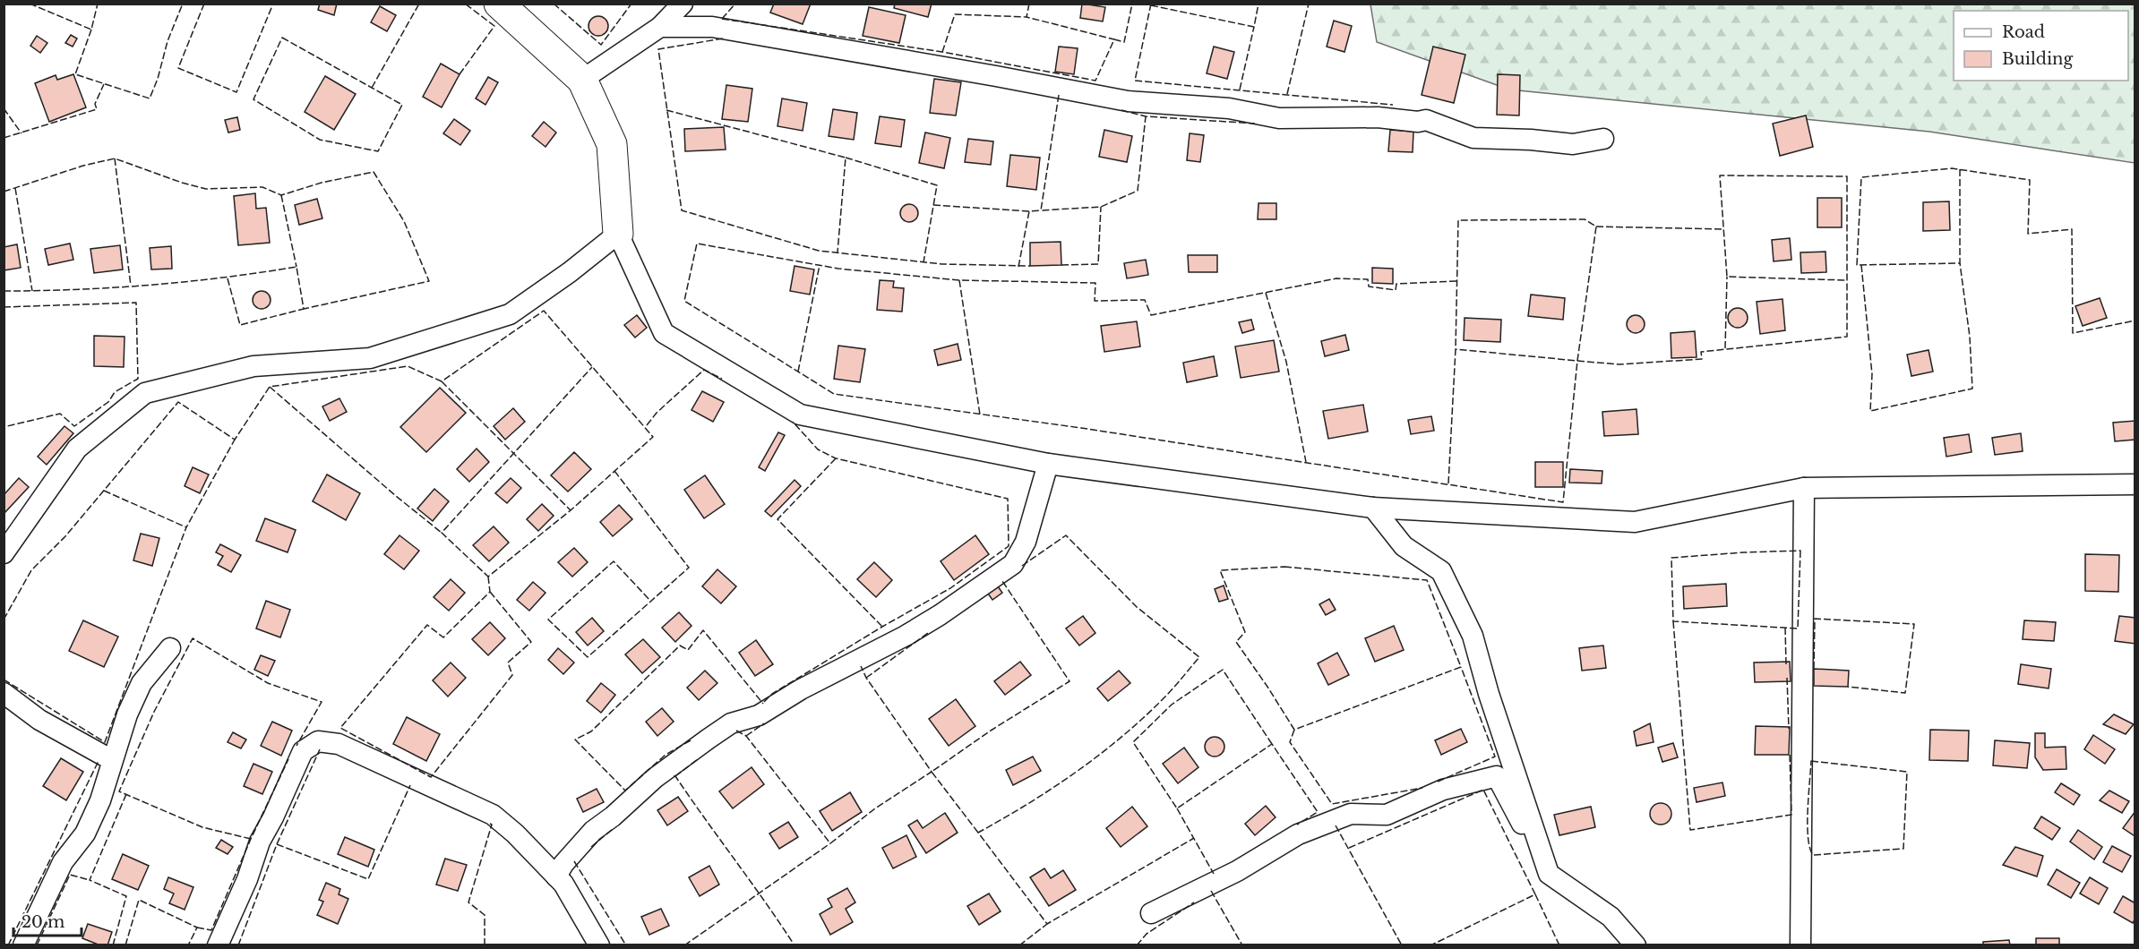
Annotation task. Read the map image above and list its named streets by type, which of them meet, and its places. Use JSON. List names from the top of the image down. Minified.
{"legend":["Road","Building"],"scale_bar":"20 m"}
